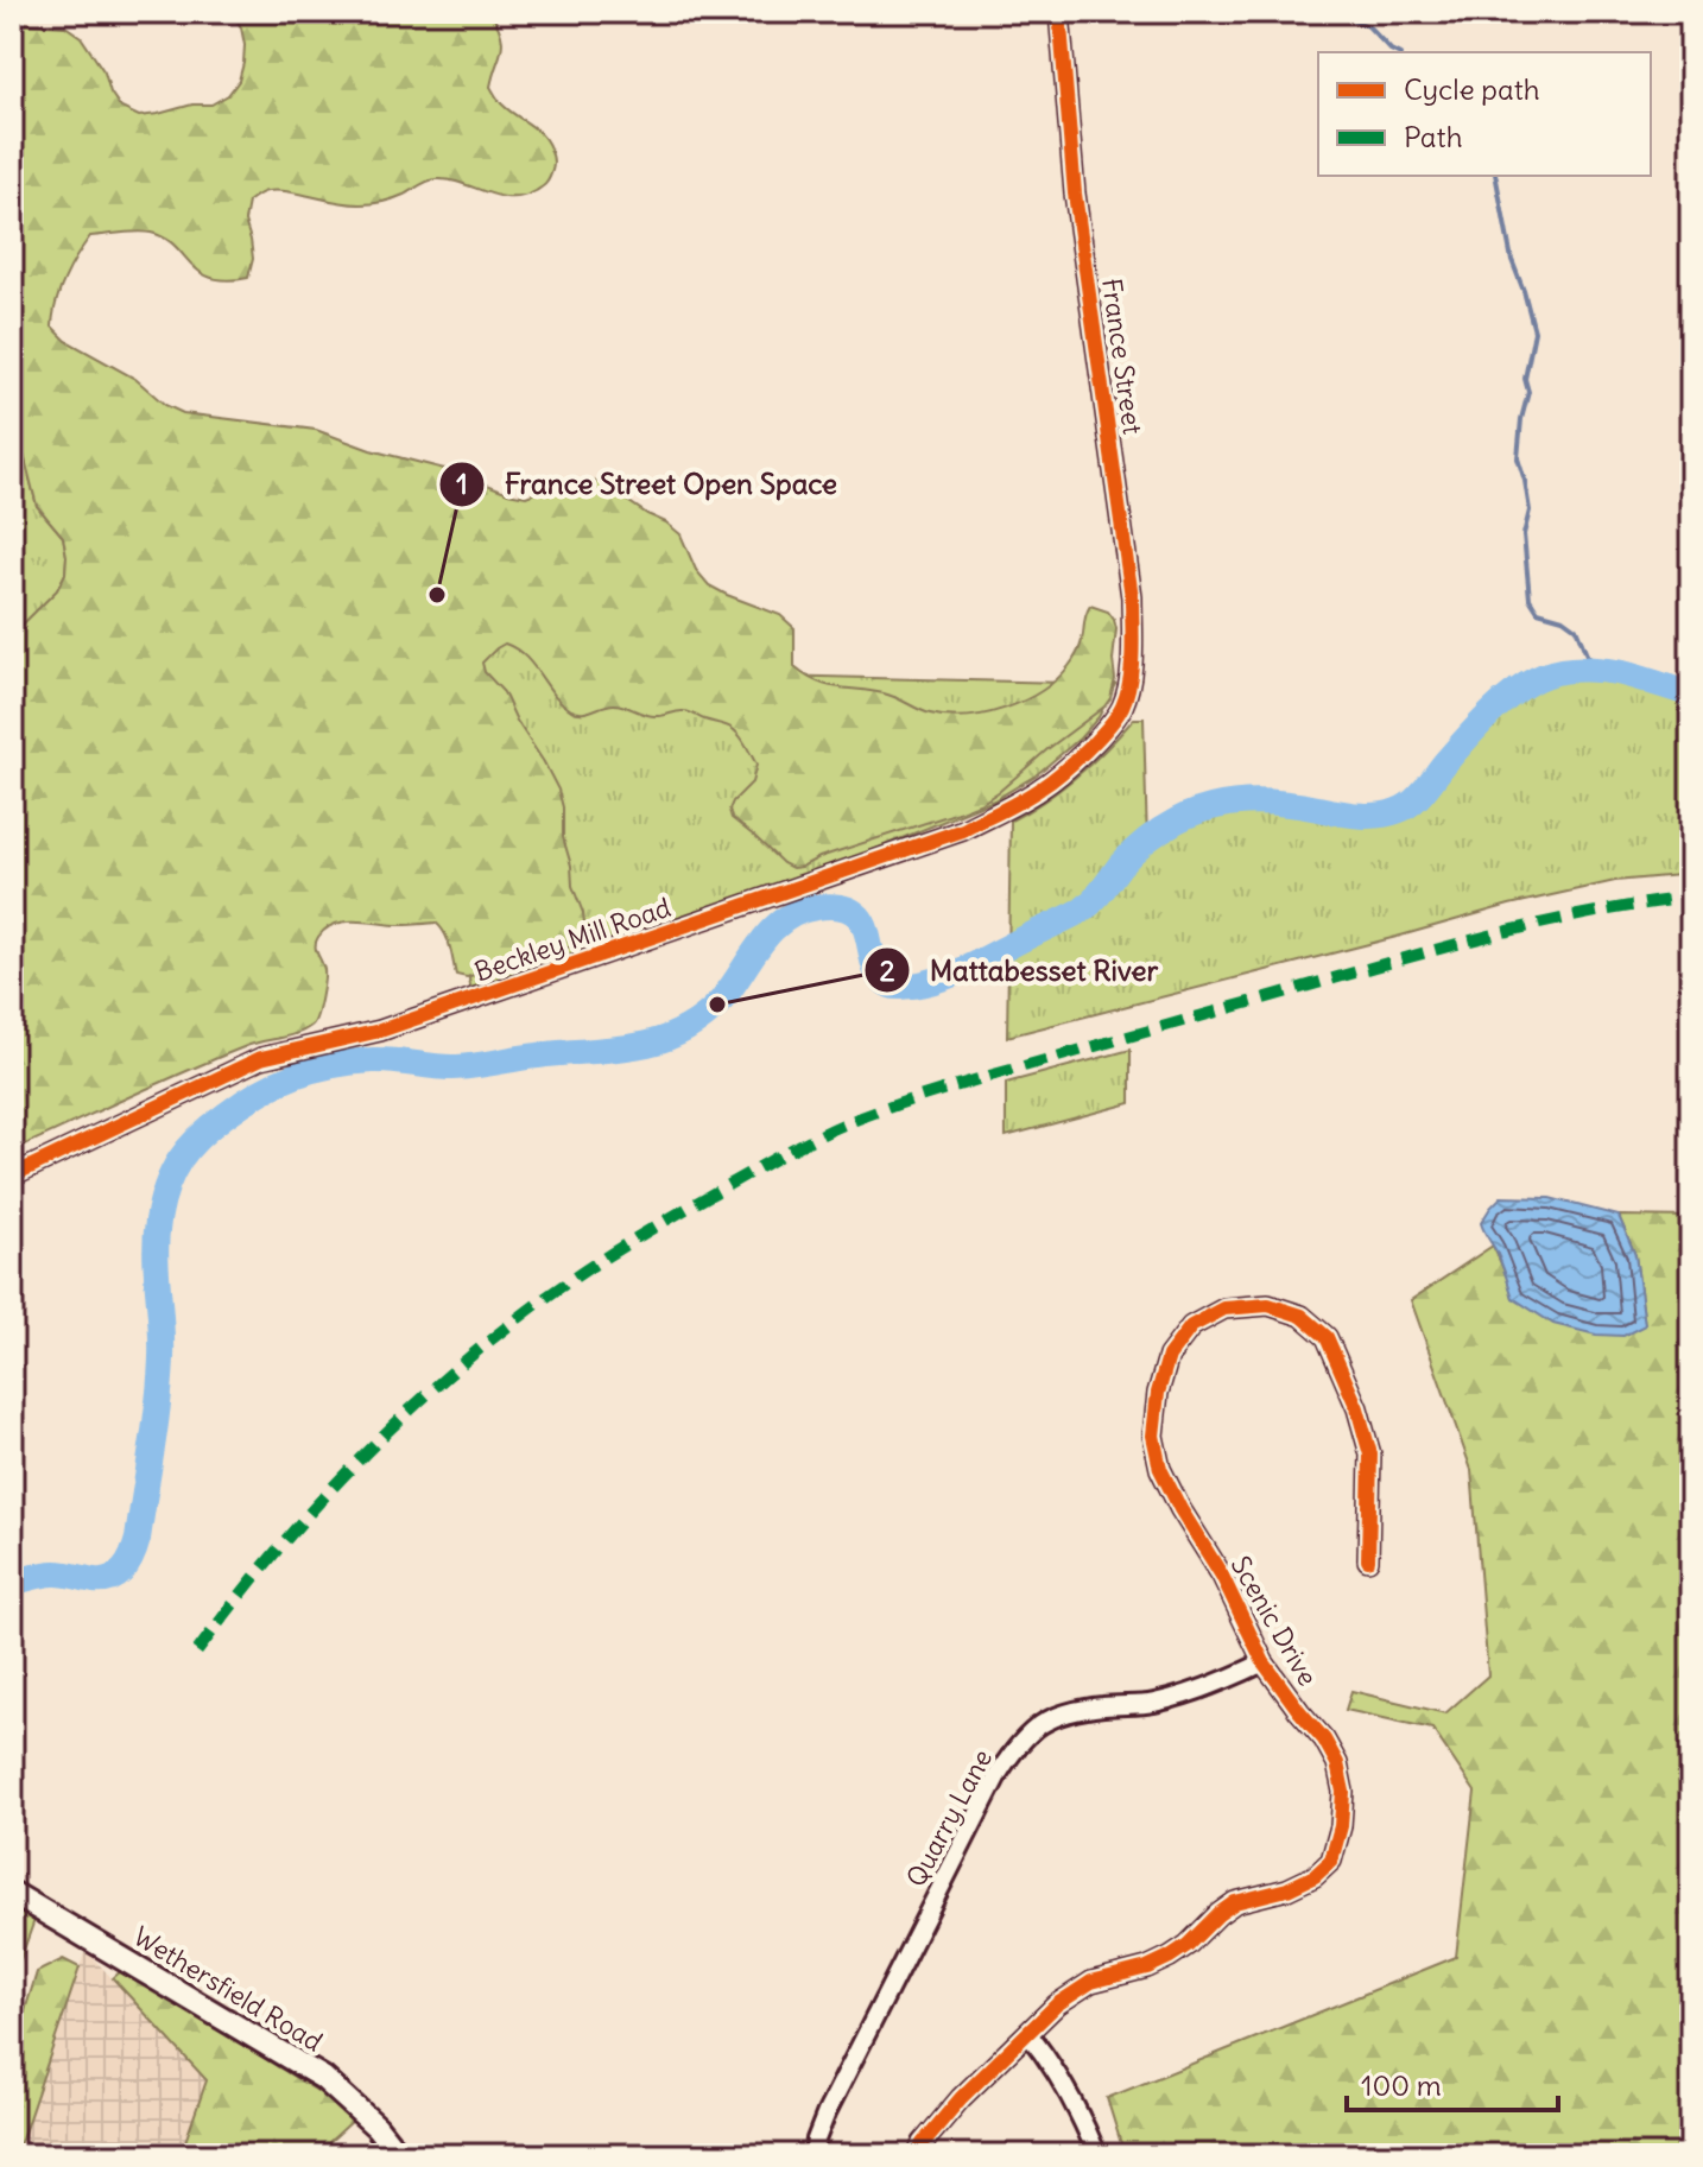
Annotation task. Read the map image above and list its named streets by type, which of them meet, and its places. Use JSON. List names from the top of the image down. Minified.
{"streets":{"street":["France Street","Beckley Mill Road","Scenic Drive","Quarry Lane","Wethersfield Road"]},"crossings":[["France Street","Beckley Mill Road"],["Scenic Drive","Quarry Lane"]],"places":["France Street Open Space","Mattabesset River"],"legend":["Cycle path","Path"],"scale_bar":"100 m"}
